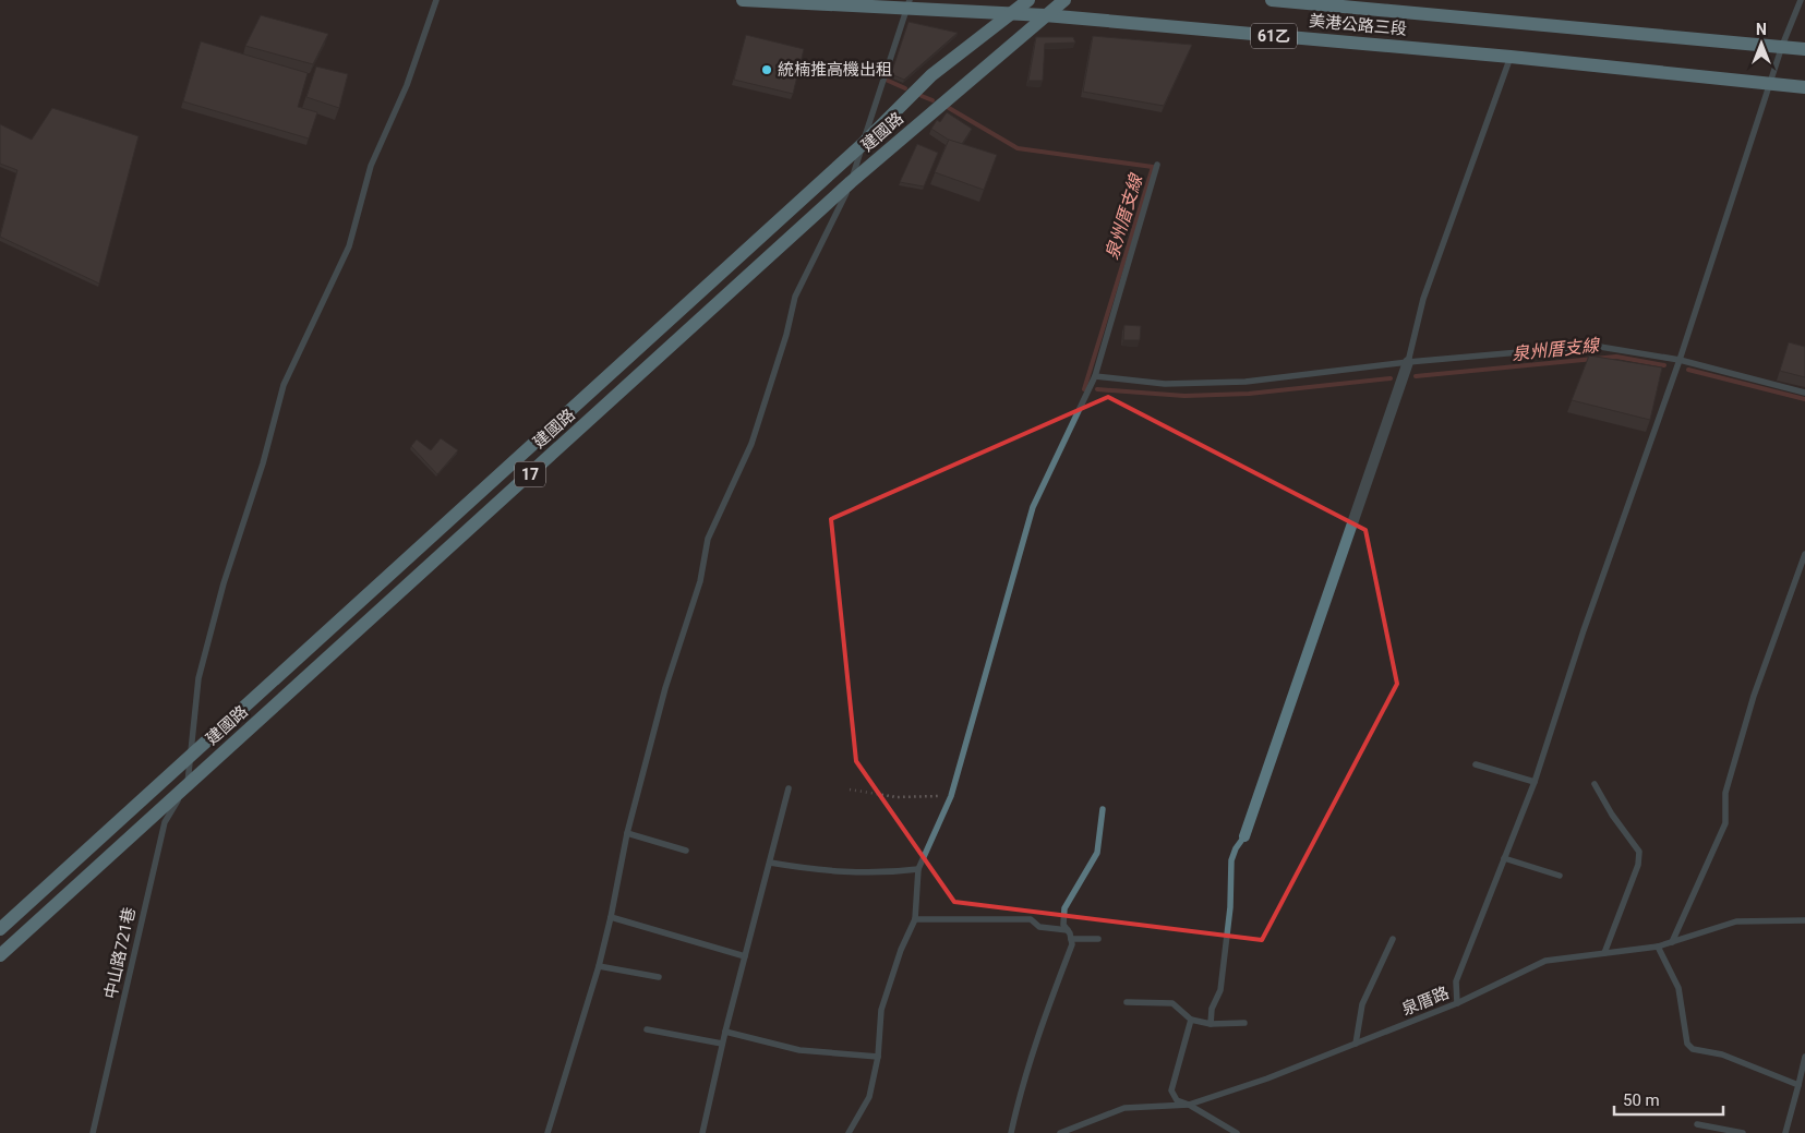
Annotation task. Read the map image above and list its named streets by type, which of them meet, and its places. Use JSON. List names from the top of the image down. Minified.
{"streets":{"main road":["美港公路三段","61乙","建國路","17"],"lane":["中山路721巷","泉厝路"]},"crossings":[["美港公路三段","建國路"],["建國路","中山路721巷"]],"water":["泉州厝支線"],"places":["統楠推高機出租"],"scale_bar":"50 m","north":"top"}
